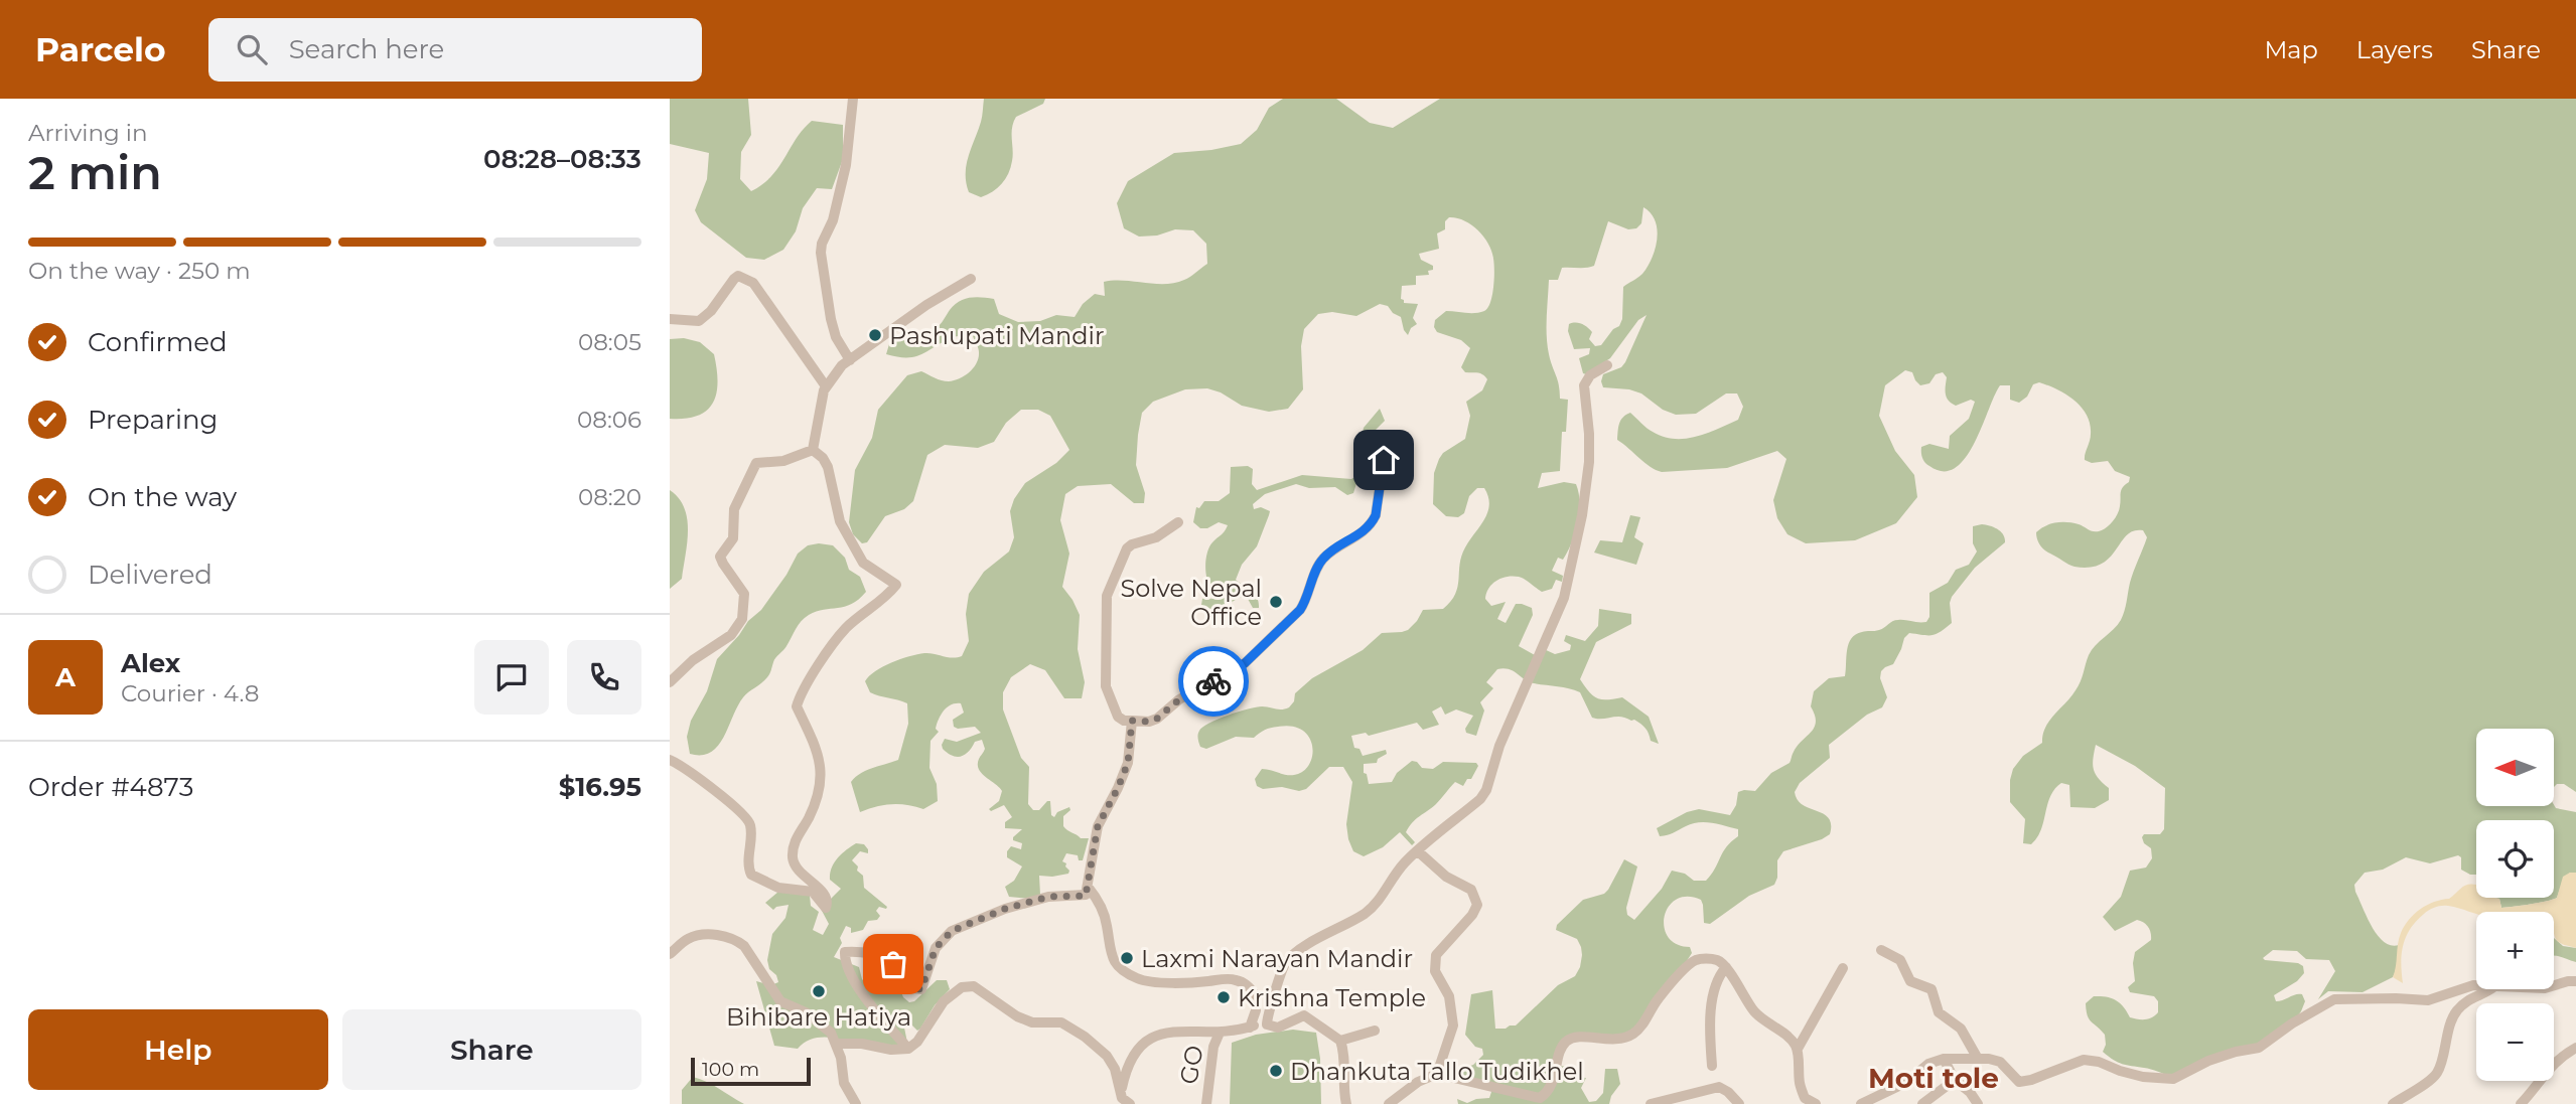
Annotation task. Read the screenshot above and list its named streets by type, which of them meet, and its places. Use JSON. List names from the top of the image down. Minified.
{"streets":{"street":["GO"]},"districts":["Moti tole"],"places":["Pashupati Mandir","Solve Nepal Office","Laxmi Narayan Mandir","Bihibare Hatiya","Krishna Temple","Dhankuta Tallo Tudikhel"],"scale_bar":"100 m","north":"left","page":{"header":"Parcelo","search":"Search here","nav":["Map","Layers","Share"],"heading":["2 min","Arriving in","08:28–08:33"],"panel":["Alex","Courier · 4.8","Order #4873","$16.95"],"bar":"On the way · 250 m","list":[["Confirmed","08:05"],["Preparing","08:06"],["On the way","08:20"],"Delivered"],"round":"A","map_buttons":["+","−"],"buttons":["Help","Share"],"scale":"100 m"}}
